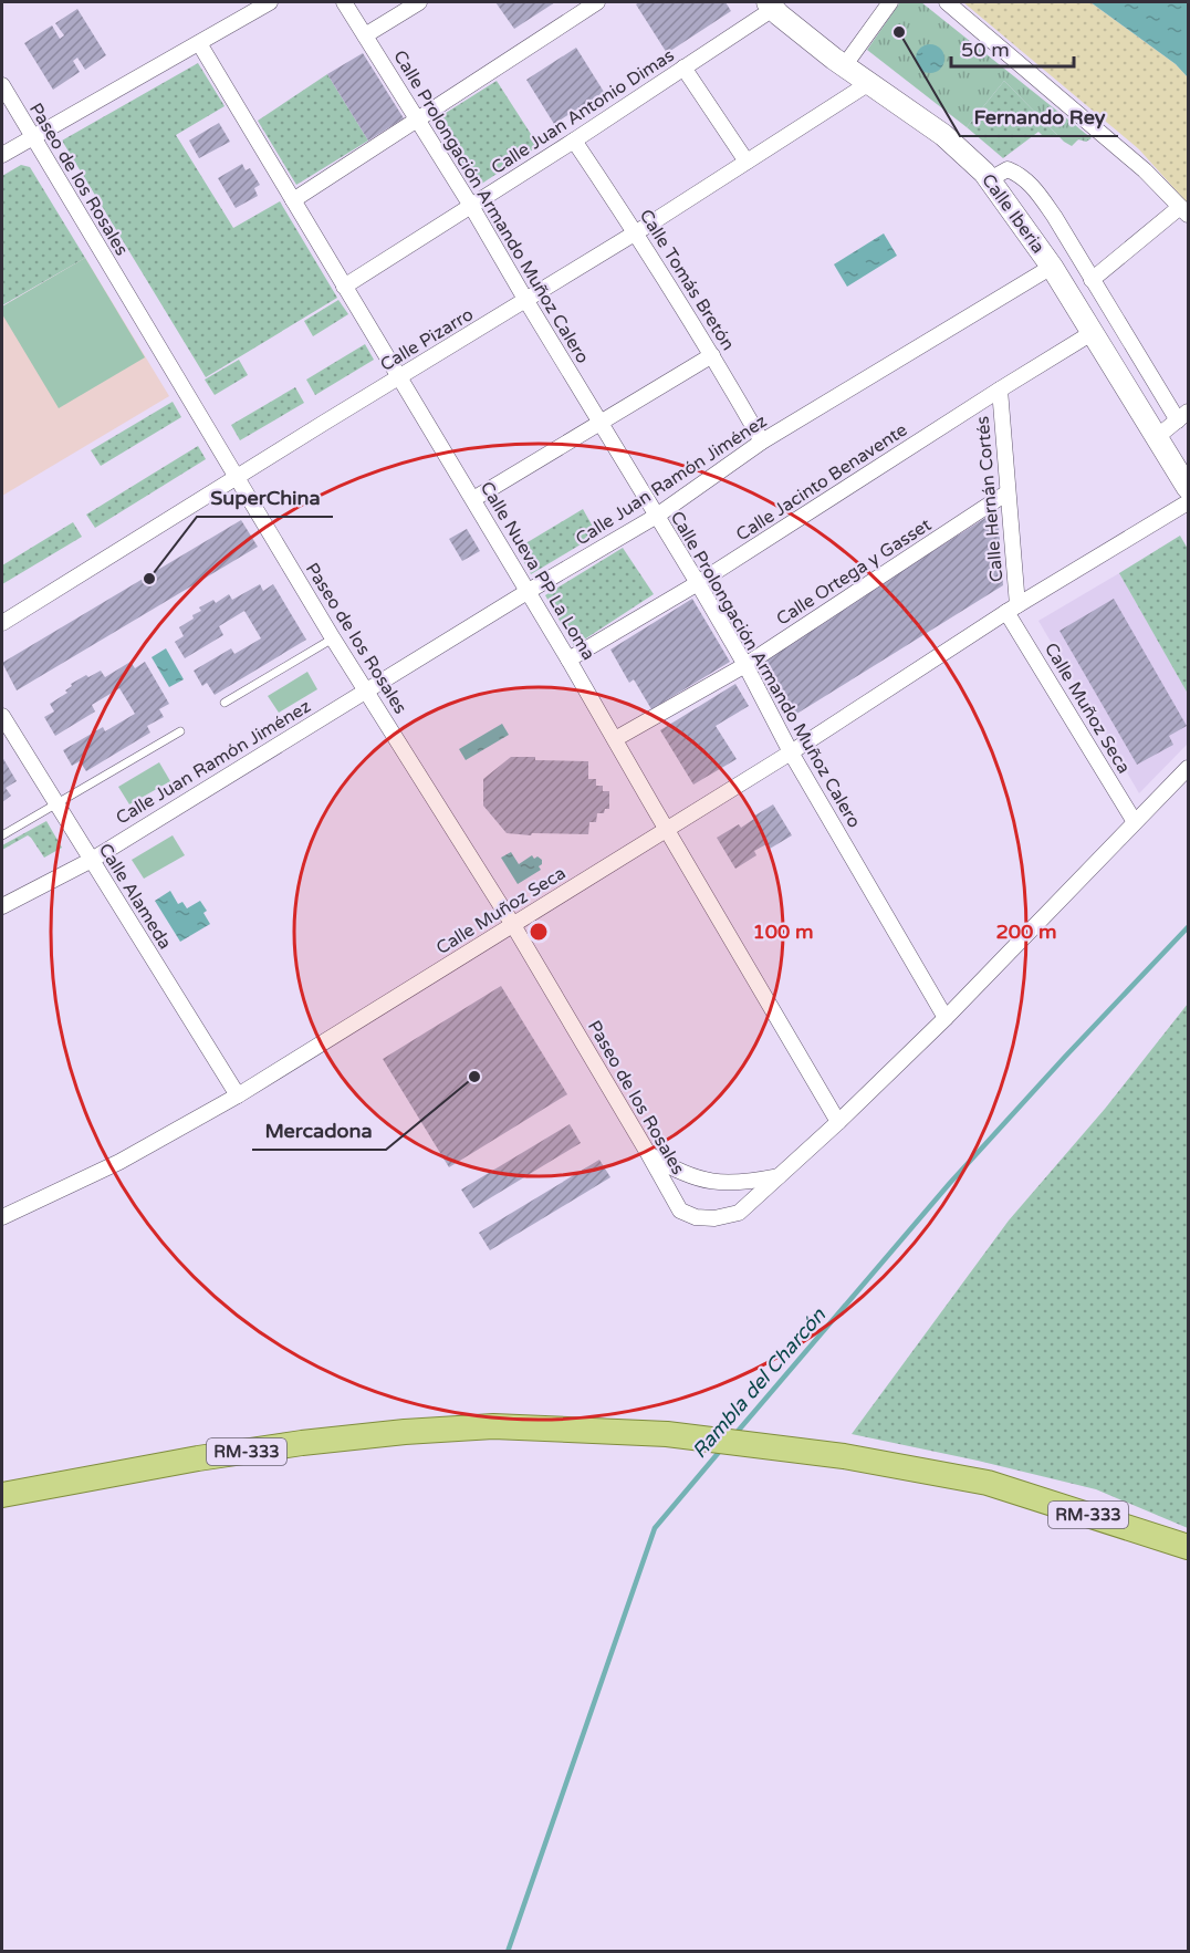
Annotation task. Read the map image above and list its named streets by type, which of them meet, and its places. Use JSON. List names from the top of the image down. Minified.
{"streets":{"main road":["Calle Iberia","RM-333"],"street":["Calle Juan Antonio Dimas","Paseo de los Rosales","Calle Prolongación Armando Muñoz Calero","Calle Tomás Bretón","Calle Pizarro","Calle Juan Ramón Jiménez","Calle Jacinto Benavente","Calle Hernán Cortés","Calle Nueva PP La Loma","Calle Ortega y Gasset","Calle Muñoz Seca","Calle Alameda"]},"crossings":[["Calle Juan Antonio Dimas","Calle Prolongación Armando Muñoz Calero"],["Calle Juan Antonio Dimas","Calle Iberia"],["Calle Juan Antonio Dimas","Calle Tomás Bretón"],["Calle Juan Antonio Dimas","Calle Nueva PP La Loma"],["Paseo de los Rosales","Calle Pizarro"],["Paseo de los Rosales","Calle Juan Ramón Jiménez"],["Paseo de los Rosales","Calle Muñoz Seca"],["Calle Prolongación Armando Muñoz Calero","Calle Pizarro"],["Calle Prolongación Armando Muñoz Calero","Calle Juan Ramón Jiménez"],["Calle Prolongación Armando Muñoz Calero","Calle Jacinto Benavente"],["Calle Prolongación Armando Muñoz Calero","Calle Ortega y Gasset"],["Calle Prolongación Armando Muñoz Calero","Calle Muñoz Seca"],["Calle Iberia","Calle Pizarro"],["Calle Iberia","Calle Juan Ramón Jiménez"],["Calle Iberia","Calle Jacinto Benavente"],["Calle Tomás Bretón","Calle Pizarro"],["Calle Tomás Bretón","Calle Juan Ramón Jiménez"],["Calle Pizarro","Calle Nueva PP La Loma"],["Calle Juan Ramón Jiménez","Calle Nueva PP La Loma"],["Calle Juan Ramón Jiménez","Calle Alameda"],["Calle Jacinto Benavente","Calle Hernán Cortés"],["Calle Jacinto Benavente","Calle Nueva PP La Loma"],["Calle Hernán Cortés","Calle Ortega y Gasset"],["Calle Hernán Cortés","Calle Muñoz Seca"],["Calle Nueva PP La Loma","Calle Ortega y Gasset"],["Calle Nueva PP La Loma","Calle Muñoz Seca"],["Calle Muñoz Seca","Calle Alameda"]],"water":["Rambla del Charcón"],"places":["Fernando Rey","SuperChina","Mercadona"],"scale_bar":"50 m","rings":["100 m","200 m"]}
